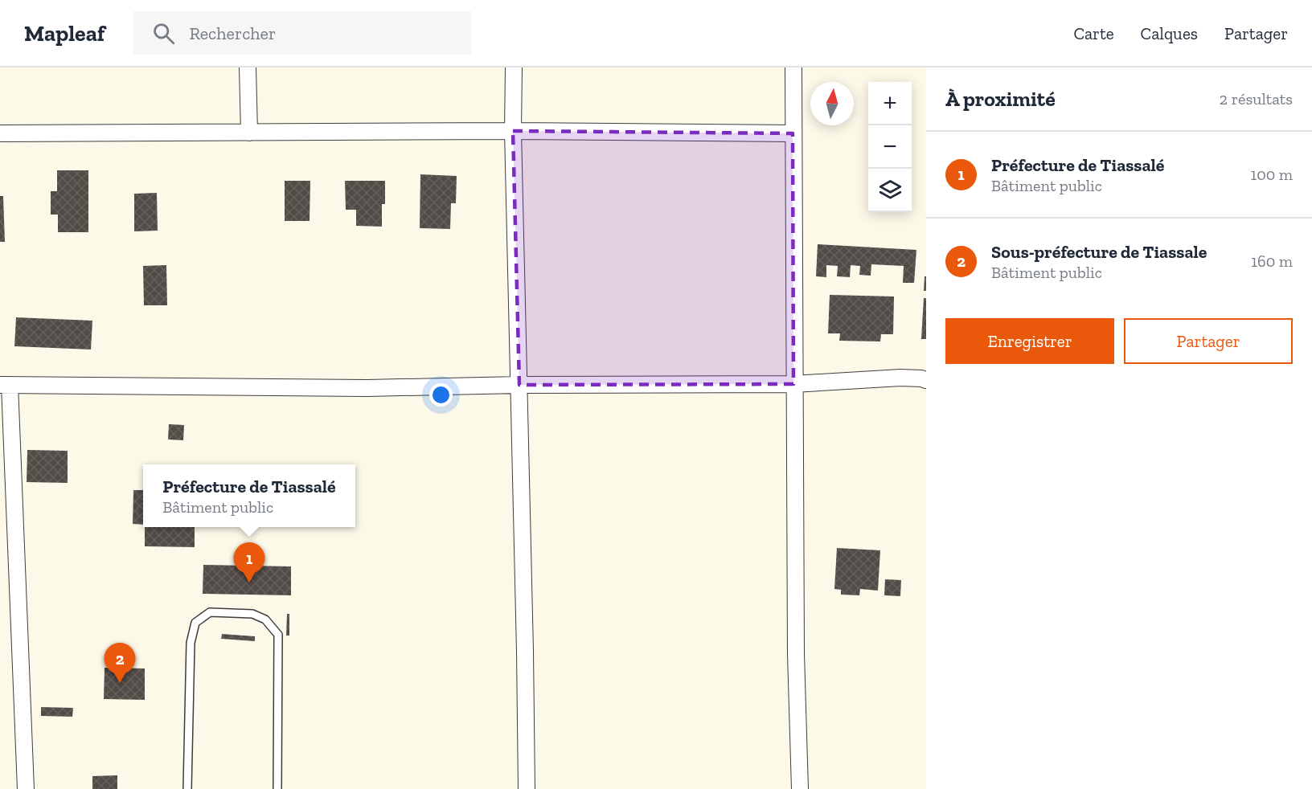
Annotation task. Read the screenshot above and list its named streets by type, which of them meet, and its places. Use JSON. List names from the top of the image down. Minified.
{"north":"top","page":{"header":"Mapleaf","search":"Rechercher","nav":["Carte","Calques","Partager"],"heading":["À proximité","2 résultats"],"map_buttons":["+","−"],"list":[{"mark":"1","name":"Préfecture de Tiassalé","note":"Bâtiment public","value":"100 m"},{"mark":"2","name":"Sous-préfecture de Tiassale","note":"Bâtiment public","value":"160 m"}],"buttons":["Enregistrer","Partager"],"popup":["Préfecture de Tiassalé","Bâtiment public"],"pins":["1","2"]}}
